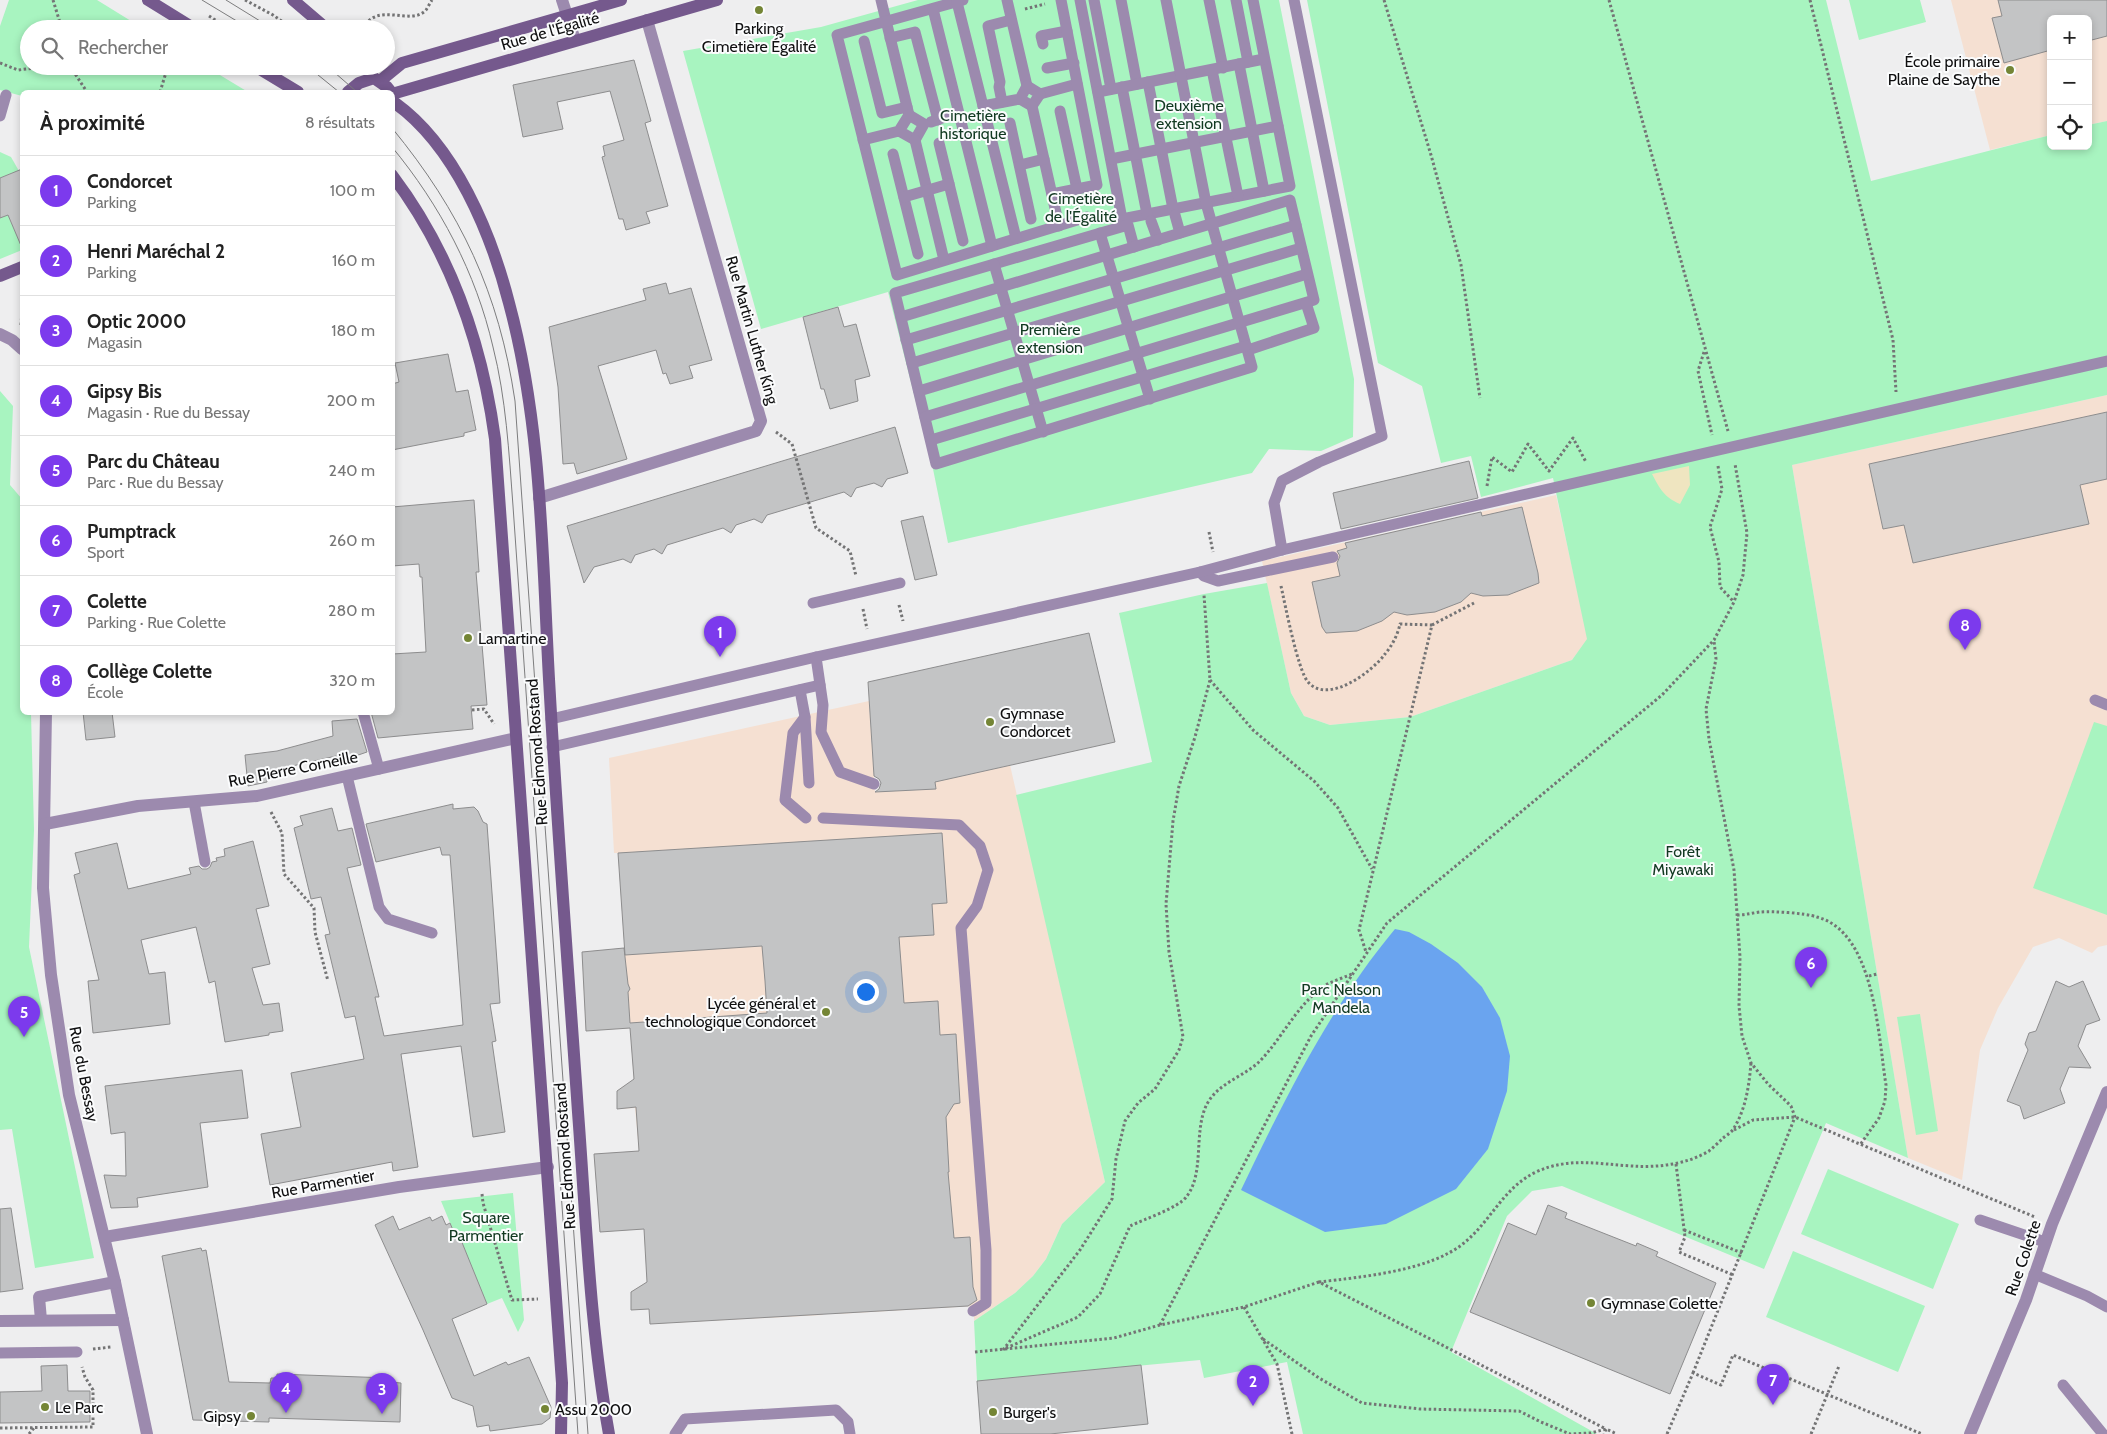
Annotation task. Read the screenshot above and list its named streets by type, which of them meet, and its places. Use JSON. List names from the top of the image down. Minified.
{"streets":{"main road":["Rue de l'Égalité","Rue Edmond Rostand"],"street":["Rue Martin Luther King","Rue Pierre Corneille","Rue du Bessay","Rue Parmentier","Rue Colette"]},"crossings":[["Rue de l'Égalité","Rue Martin Luther King"],["Rue de l'Égalité","Rue Edmond Rostand"],["Rue Martin Luther King","Rue Edmond Rostand"],["Rue Edmond Rostand","Rue Pierre Corneille"],["Rue Edmond Rostand","Rue Parmentier"],["Rue Pierre Corneille","Rue du Bessay"],["Rue du Bessay","Rue Parmentier"]],"parks":["Deuxième extension","Cimetière historique","Cimetière de l'Égalité","Première extension","Forêt Miyawaki","Parc Nelson Mandela","Square Parmentier"],"places":["Parking Cimetière Égalité","École primaire Plaine de Saythe","Lamartine","Gymnase Condorcet","Lycée général et technologique Condorcet","Gymnase Colette","Le Parc","Assu 2000","Burger's","Gipsy"],"page":{"map_buttons":["+","−"],"search":"Rechercher","heading":["À proximité","8 résultats"],"list":[{"mark":"1","name":"Condorcet","note":"Parking","value":"100 m"},{"mark":"2","name":"Henri Maréchal 2","note":"Parking","value":"160 m"},{"mark":"3","name":"Optic 2000","note":"Magasin","value":"180 m"},{"mark":"4","name":"Gipsy Bis","note":"Magasin · Rue du Bessay","value":"200 m"},{"mark":"5","name":"Parc du Château","note":"Parc · Rue du Bessay","value":"240 m"},{"mark":"6","name":"Pumptrack","note":"Sport","value":"260 m"},{"mark":"7","name":"Colette","note":"Parking · Rue Colette","value":"280 m"},{"mark":"8","name":"Collège Colette","note":"École","value":"320 m"}],"pins":["8","1","6","5","7","2","4","3"]}}
